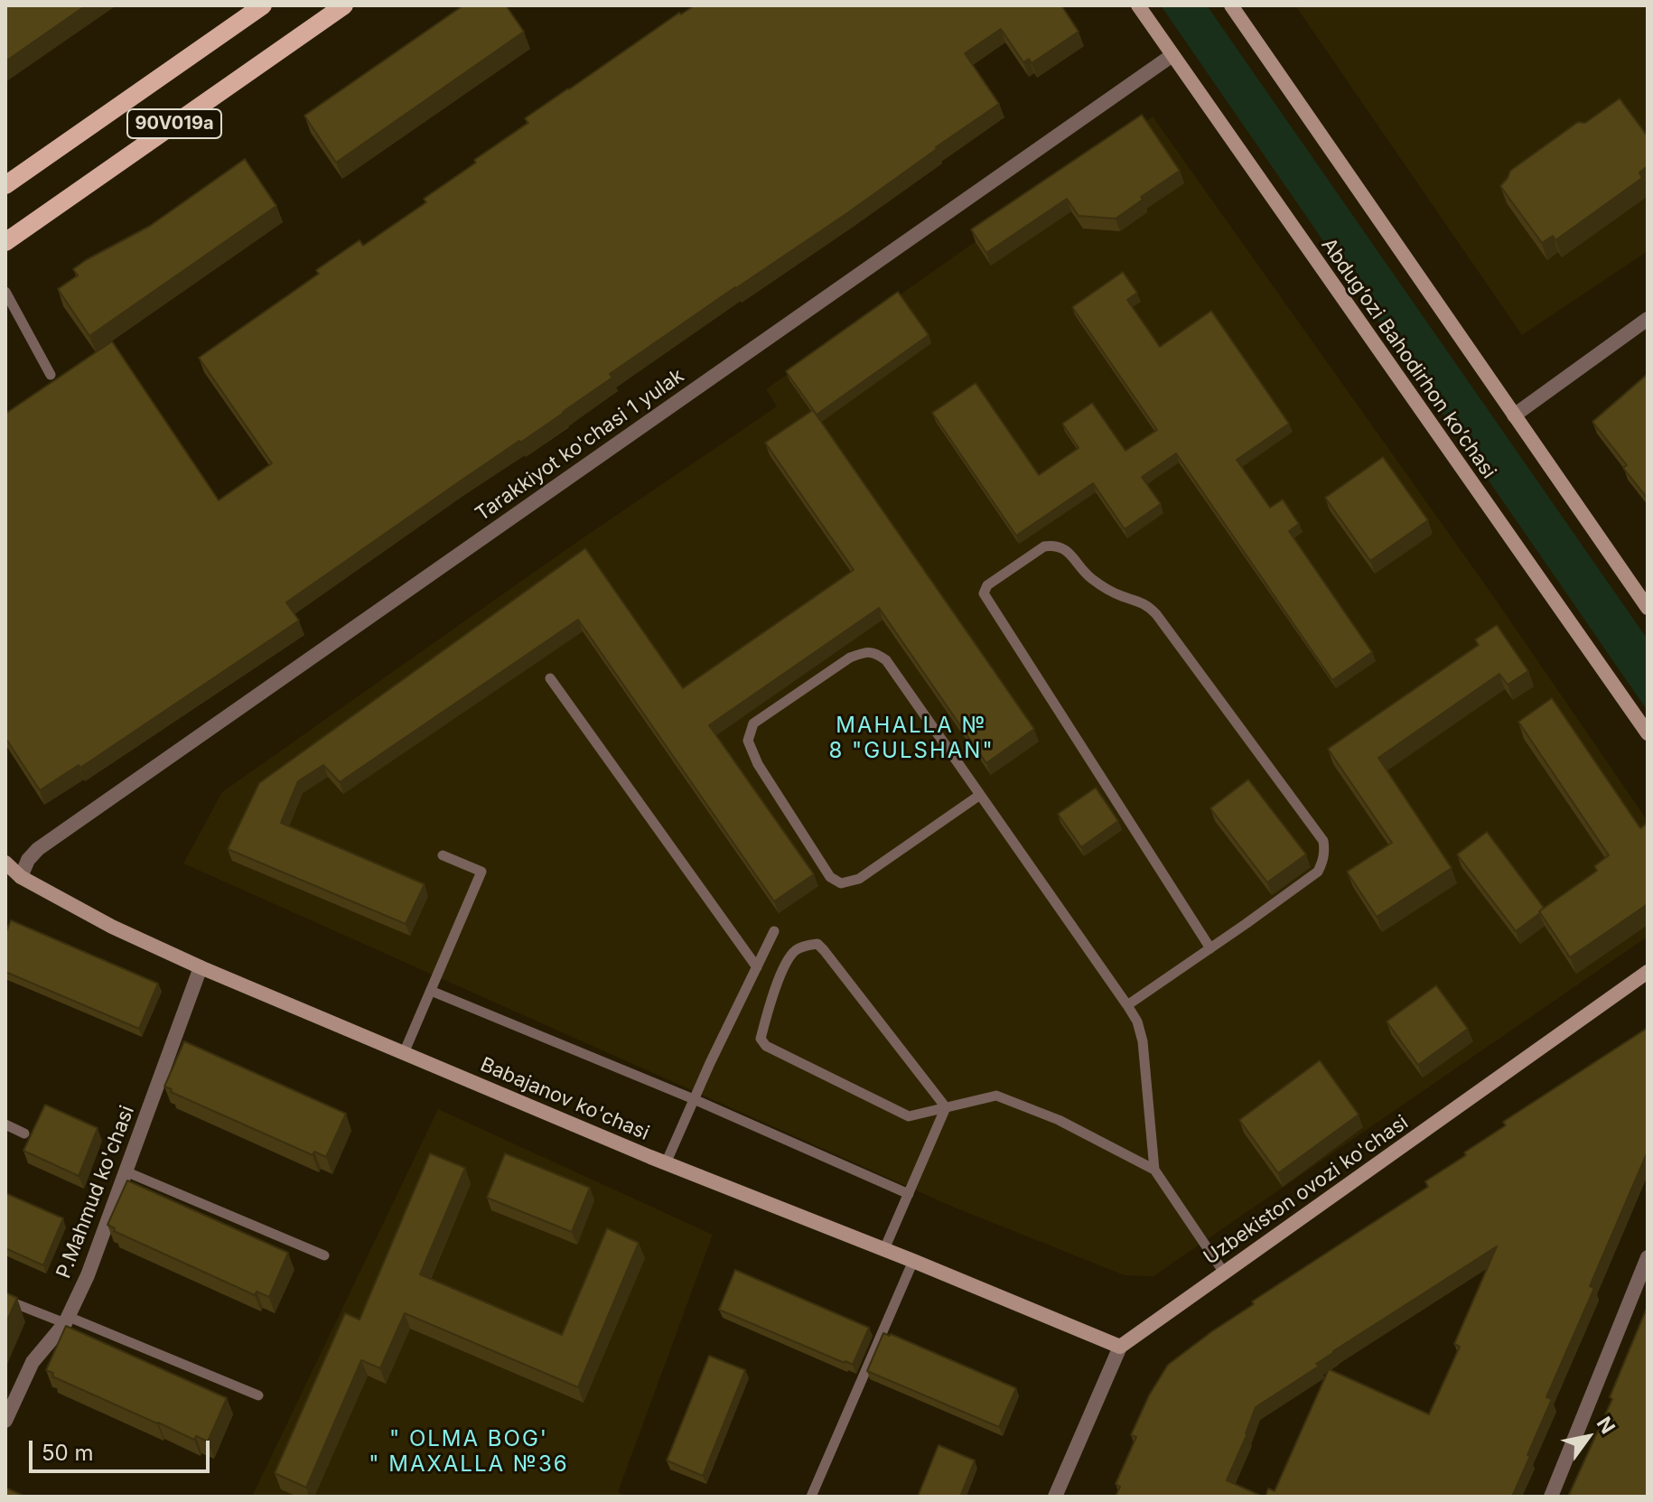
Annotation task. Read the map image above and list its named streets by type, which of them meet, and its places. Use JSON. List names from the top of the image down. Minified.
{"streets":{"main road":["90V019a"],"street":["Abdug’ozi Bahodirhon ko’chasi","Tarakkiyot ko'chasi 1 yulak","Babajanov ko'chasi","Uzbekiston ovozi ko'chasi","P.Mahmud ko'chasi"]},"crossings":[["Abdug’ozi Bahodirhon ko’chasi","Tarakkiyot ko'chasi 1 yulak"],["Tarakkiyot ko'chasi 1 yulak","Babajanov ko'chasi"],["Babajanov ko'chasi","Uzbekiston ovozi ko'chasi"],["Babajanov ko'chasi","P.Mahmud ko'chasi"]],"districts":["MAHALLA № 8 \"GULSHAN\"","\" OLMA BOG' \" MAXALLA №36"],"scale_bar":"50 m","north":"top right"}
